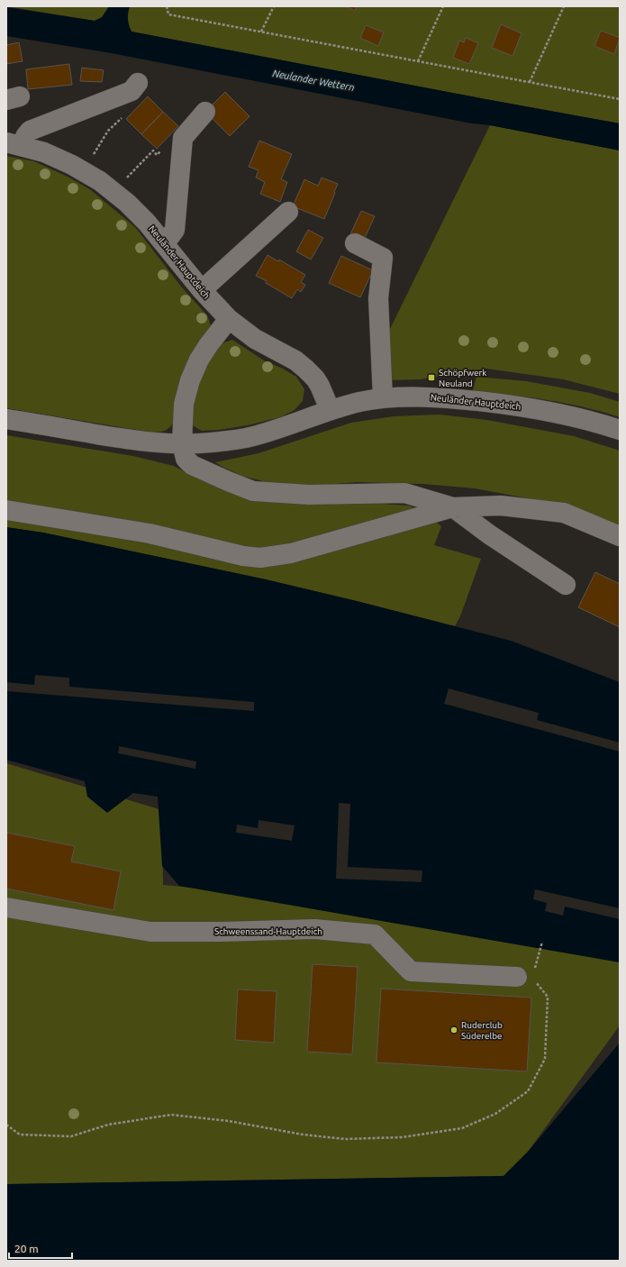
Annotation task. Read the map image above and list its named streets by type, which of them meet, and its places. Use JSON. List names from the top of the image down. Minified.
{"streets":{"street":["Neuländer Hauptdeich","Schweenssand-Hauptdeich"]},"water":["Neulander Wettern"],"places":{"transit":["Schöpfwerk Neuland"],"other":["Ruderclub Süderelbe"]},"scale_bar":"20 m"}
